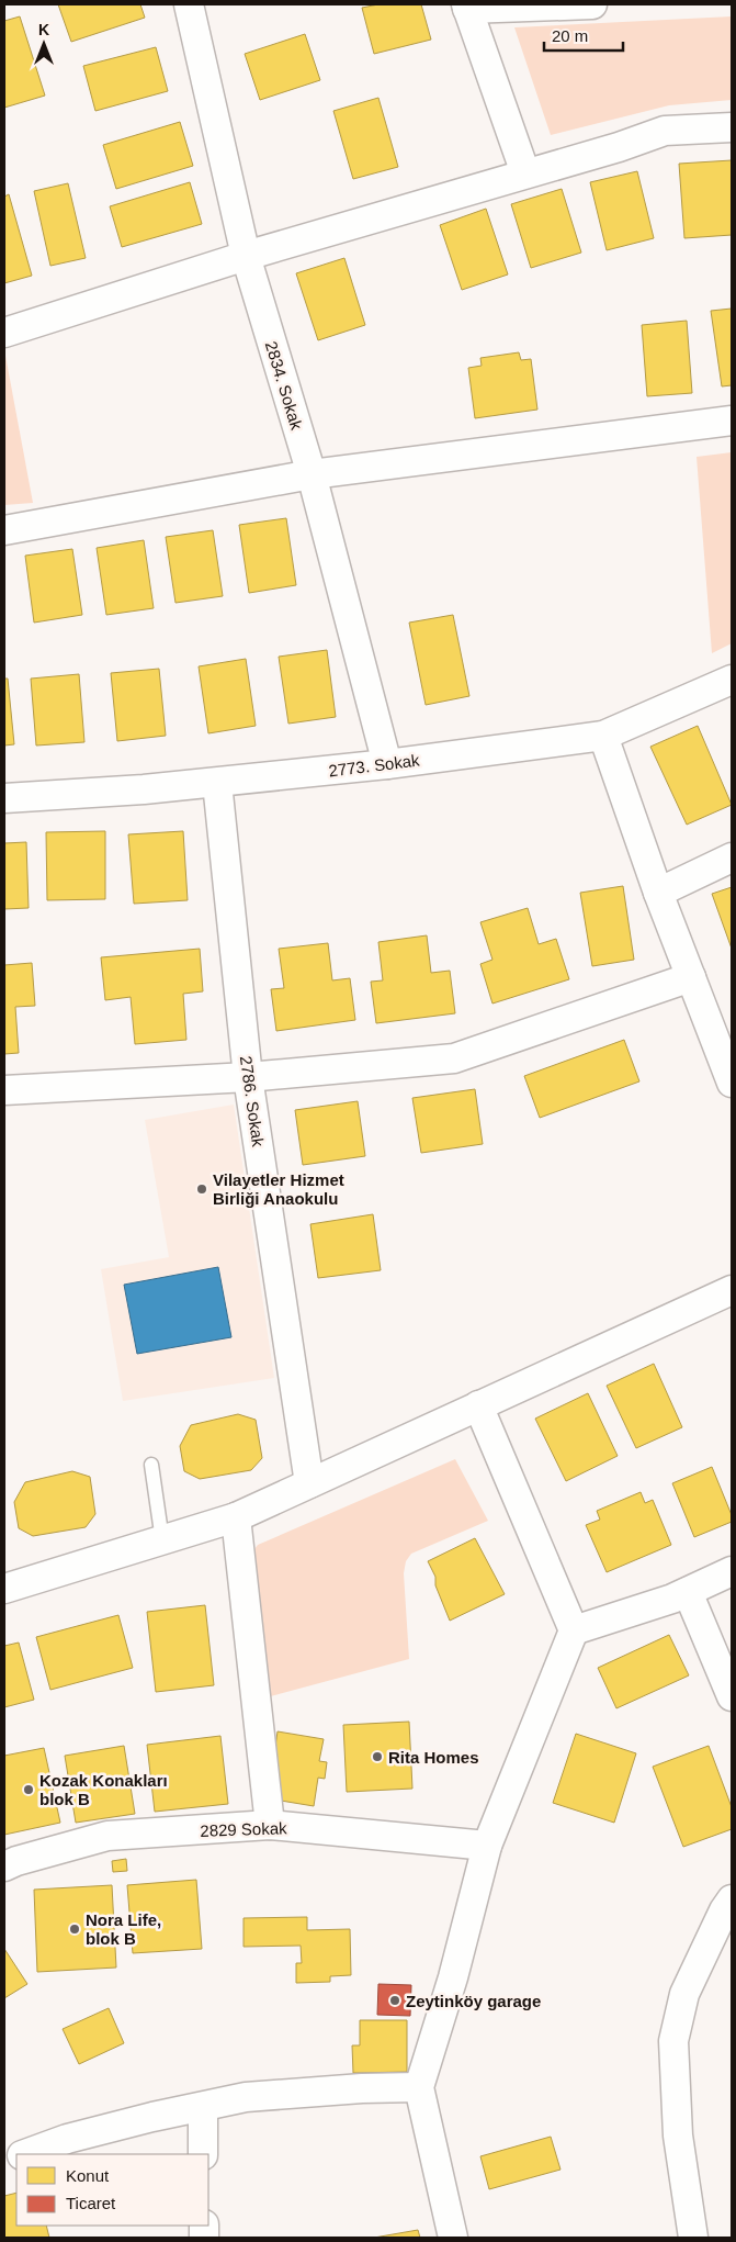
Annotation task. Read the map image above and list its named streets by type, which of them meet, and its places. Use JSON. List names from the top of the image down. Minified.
{"streets":{"street":["2834. Sokak","2773. Sokak","2786. Sokak","2829 Sokak"]},"crossings":[["2834. Sokak","2773. Sokak"],["2773. Sokak","2786. Sokak"]],"places":["Vilayetler Hizmet Birliği Anaokulu","Rita Homes","Kozak Konakları blok B","Nora Life, blok B","Zeytinköy garage"],"legend":["Konut","Ticaret"],"scale_bar":"20 m","north":"top"}
